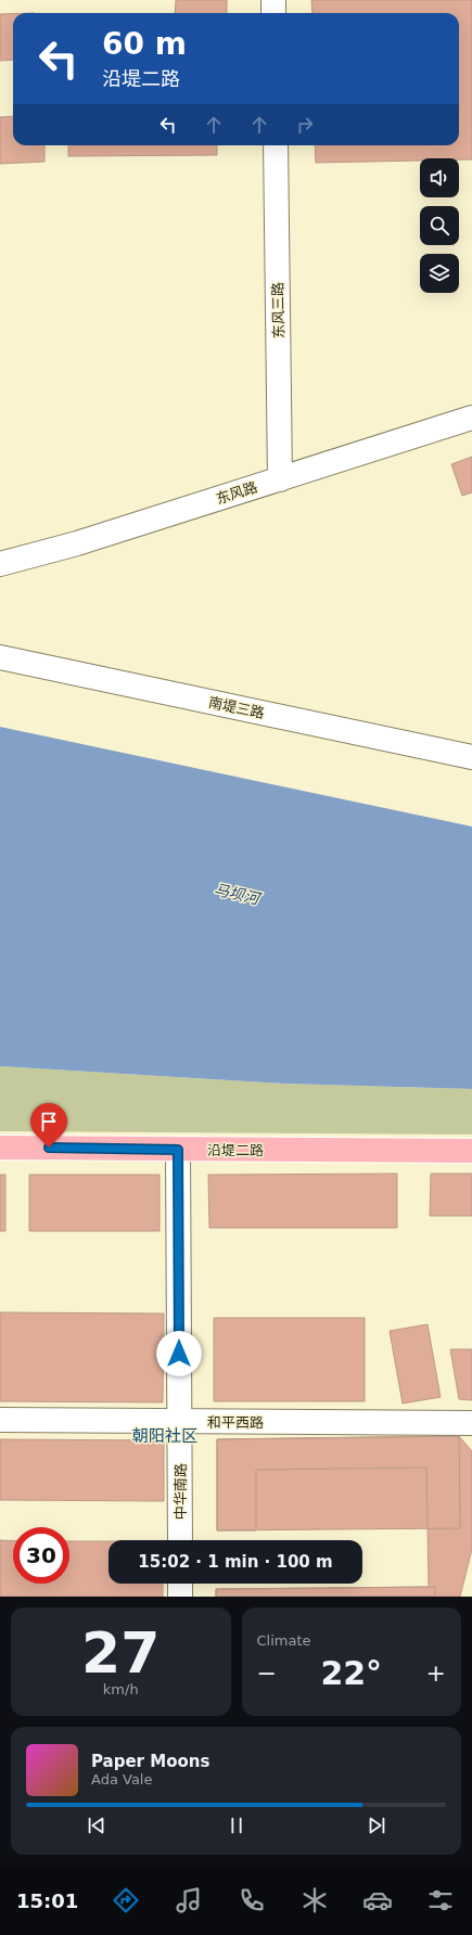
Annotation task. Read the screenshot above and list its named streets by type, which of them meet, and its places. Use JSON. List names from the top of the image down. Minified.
{"streets":{"main road":["沿堤二路"],"street":["东风三路","东风路","南堤三路","和平西路","中华南路"]},"crossings":[["东风三路","东风路"],["沿堤二路","中华南路"],["和平西路","中华南路"]],"districts":["朝阳社区"],"water":["马坝河"],"page":{"turn":["60 m","沿堤二路"],"limit":"30","trip":"15:02 · 1 min · 100 m","tile":[["27","km/h"],"Climate"],"heat":["−","22°","+"],"song":["Paper Moons","Ada Vale"],"tabs":"15:01"}}
